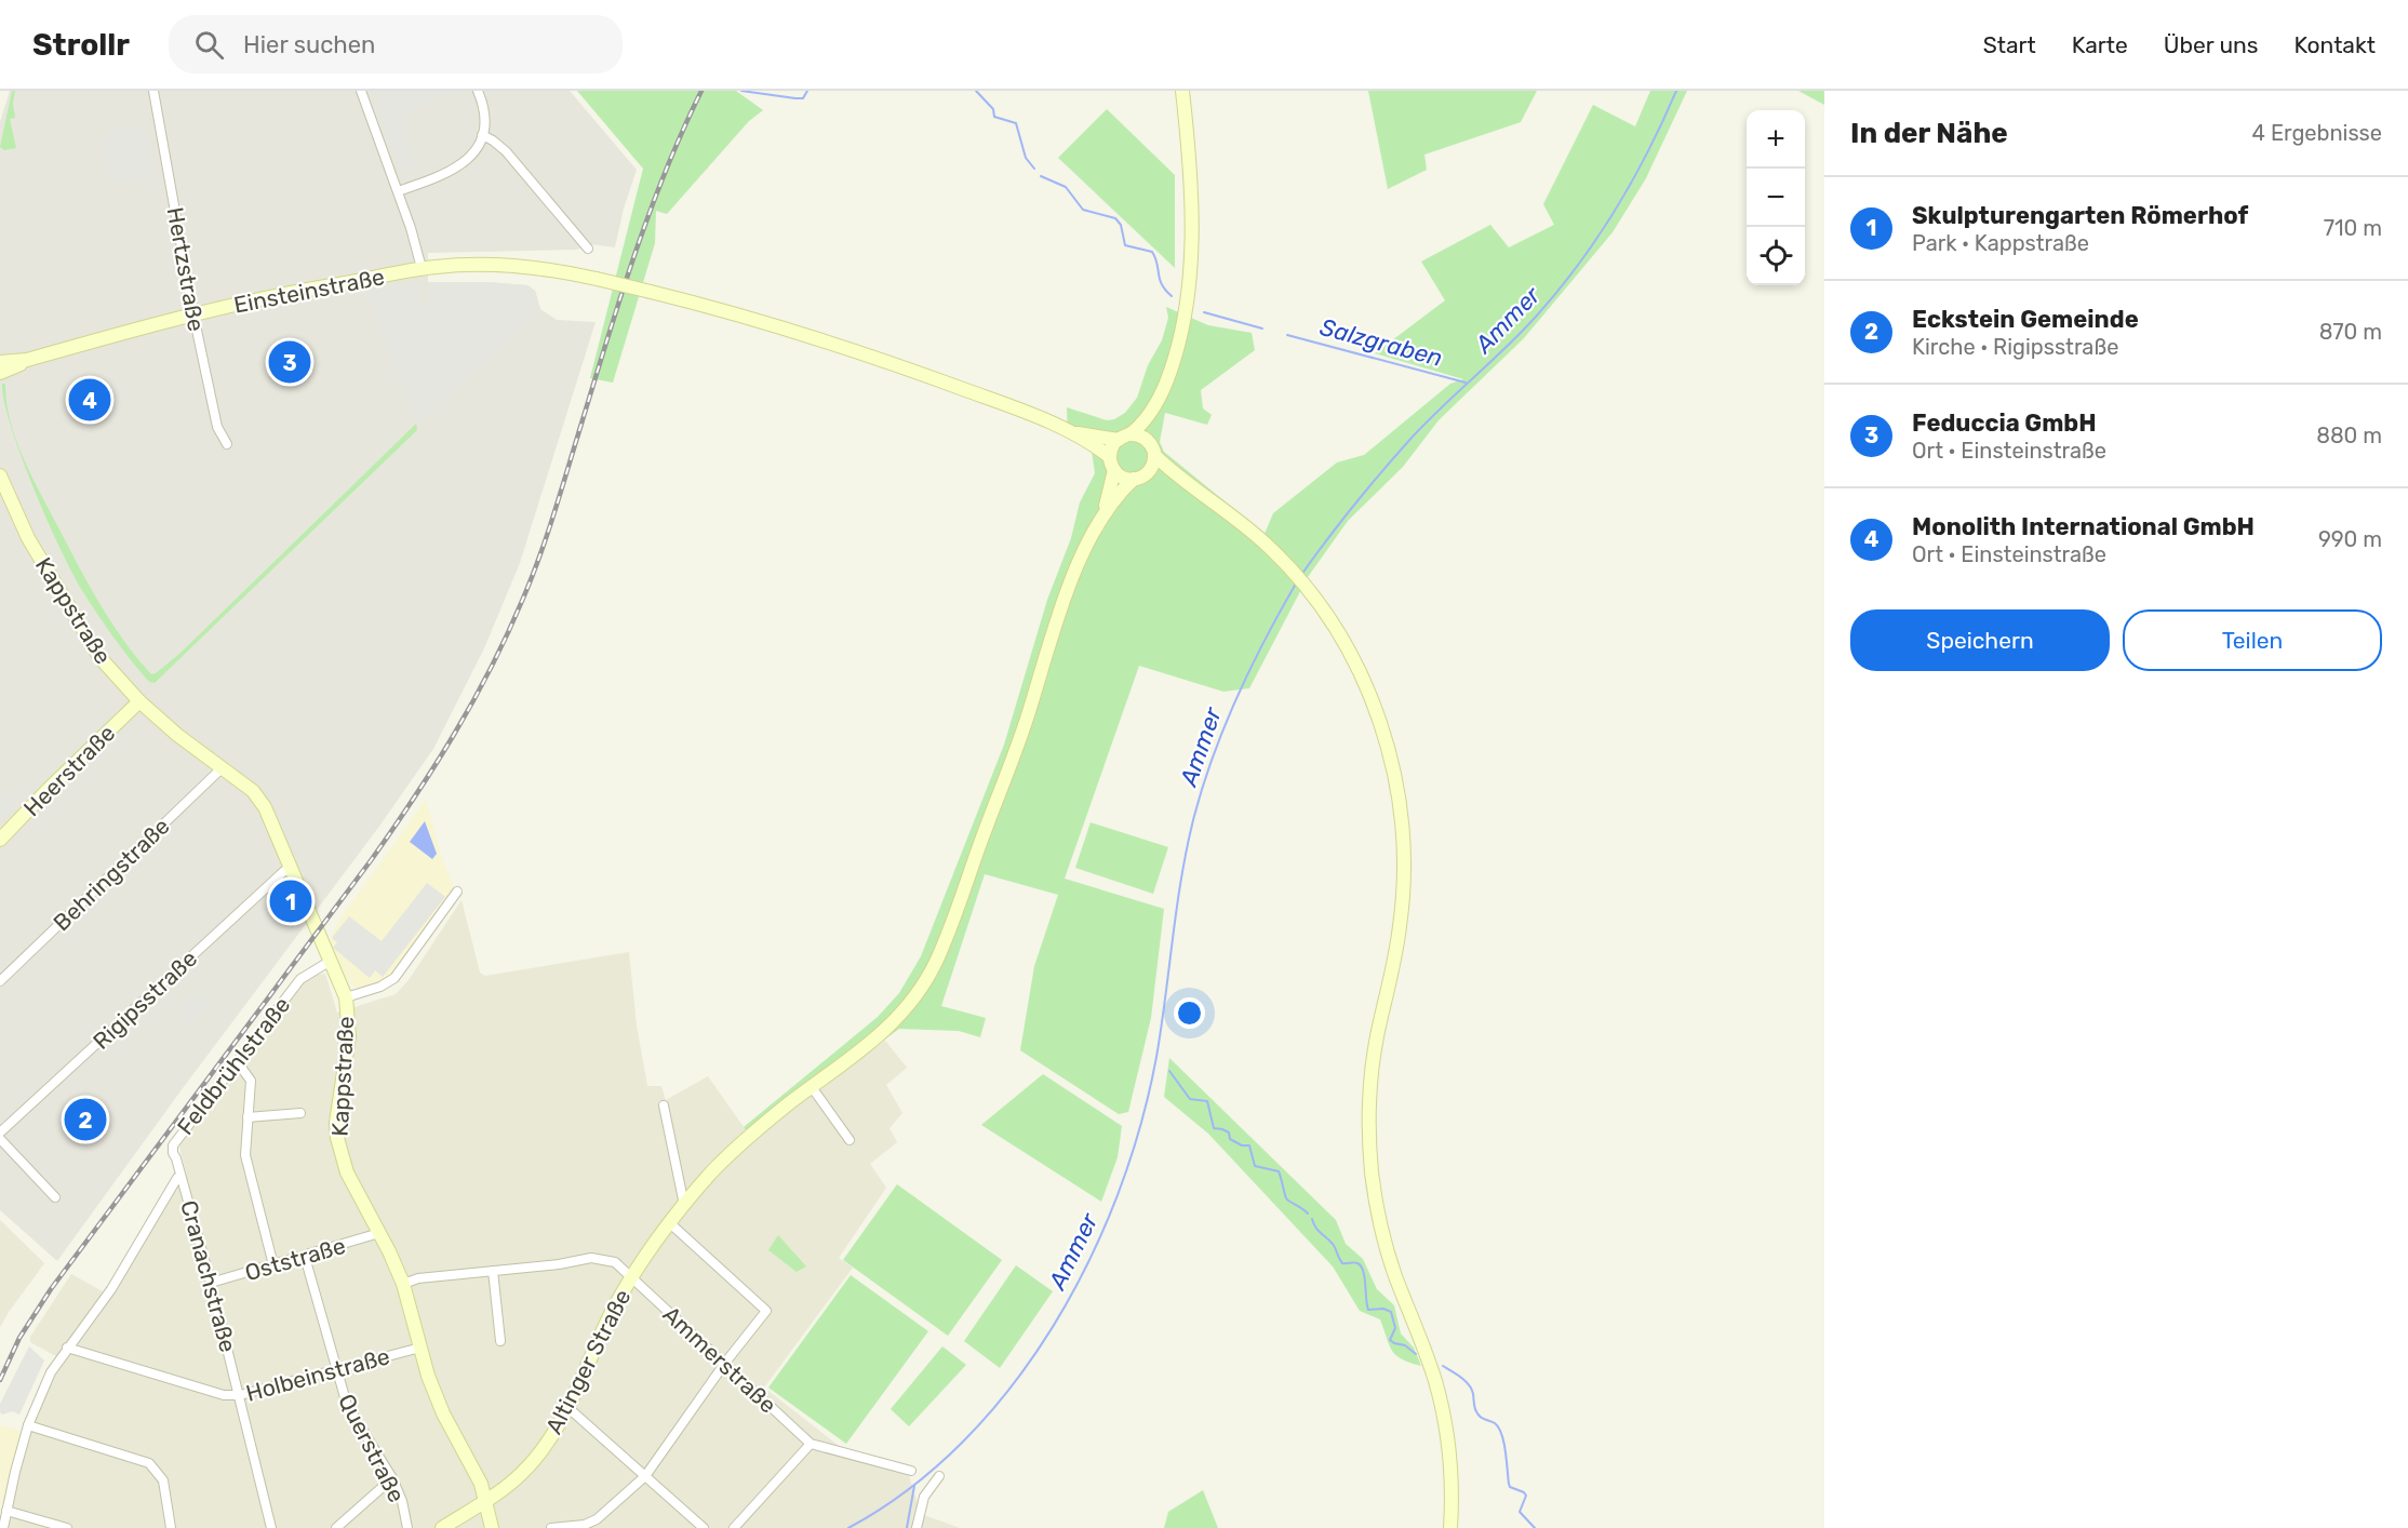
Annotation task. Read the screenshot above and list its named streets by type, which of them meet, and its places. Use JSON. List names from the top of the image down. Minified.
{"streets":{"street":["Hertzstraße","Einsteinstraße","Kappstraße","Heerstraße","Behringstraße","Rigipsstraße","Feldbrühlstraße","Oststraße","Cranachstraße","Ammerstraße","Altinger Straße","Holbeinstraße","Querstraße"]},"crossings":[["Hertzstraße","Einsteinstraße"],["Kappstraße","Heerstraße"],["Kappstraße","Behringstraße"],["Kappstraße","Rigipsstraße"],["Kappstraße","Feldbrühlstraße"],["Kappstraße","Oststraße"],["Kappstraße","Ammerstraße"],["Kappstraße","Altinger Straße"],["Kappstraße","Holbeinstraße"],["Feldbrühlstraße","Cranachstraße"],["Oststraße","Cranachstraße"],["Oststraße","Querstraße"],["Cranachstraße","Holbeinstraße"],["Ammerstraße","Altinger Straße"],["Holbeinstraße","Querstraße"]],"water":["Ammer","Salzgraben"],"page":{"header":"Strollr","search":"Hier suchen","nav":["Start","Karte","Über uns","Kontakt"],"heading":["In der Nähe","4 Ergebnisse"],"map_buttons":["+","−"],"list":[{"mark":"1","name":"Skulpturengarten Römerhof","note":"Park · Kappstraße","value":"710 m"},{"mark":"2","name":"Eckstein Gemeinde","note":"Kirche · Rigipsstraße","value":"870 m"},{"mark":"3","name":"Feduccia GmbH","note":"Ort · Einsteinstraße","value":"880 m"},{"mark":"4","name":"Monolith International GmbH","note":"Ort · Einsteinstraße","value":"990 m"}],"pins":["3","4","1","2"],"buttons":["Speichern","Teilen"]}}
